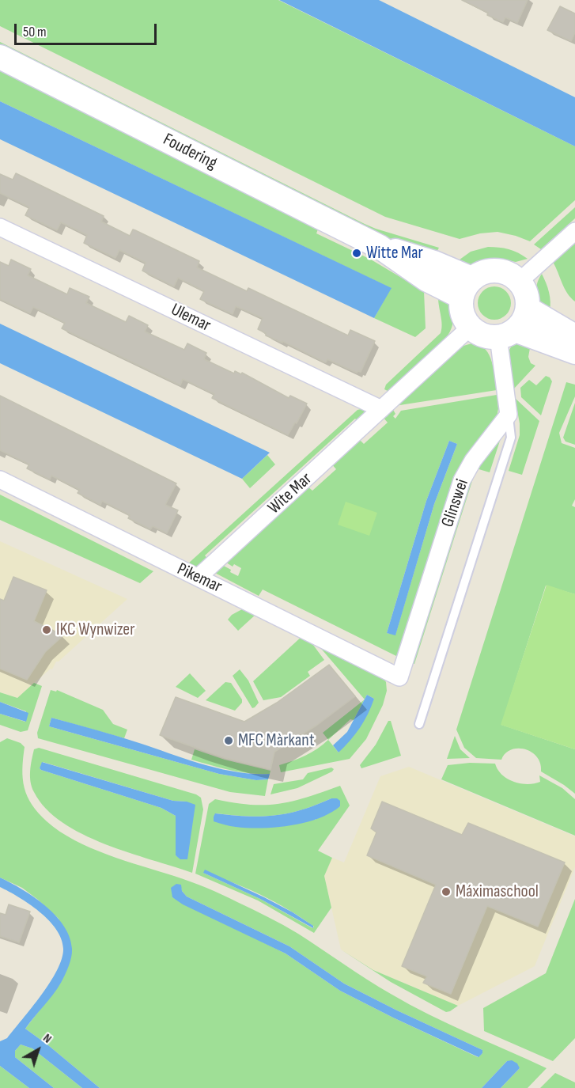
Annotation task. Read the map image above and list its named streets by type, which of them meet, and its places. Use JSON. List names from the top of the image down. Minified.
{"streets":{"street":["Foudering","Ulemar","Wite Mar","Glinswei","Pikemar"]},"crossings":[["Foudering","Wite Mar"],["Ulemar","Wite Mar"],["Wite Mar","Pikemar"],["Glinswei","Pikemar"]],"places":["Witte Mar","IKC Wynwizer","MFC Màrkant","Máximaschool"],"scale_bar":"50 m","north":"top right"}
